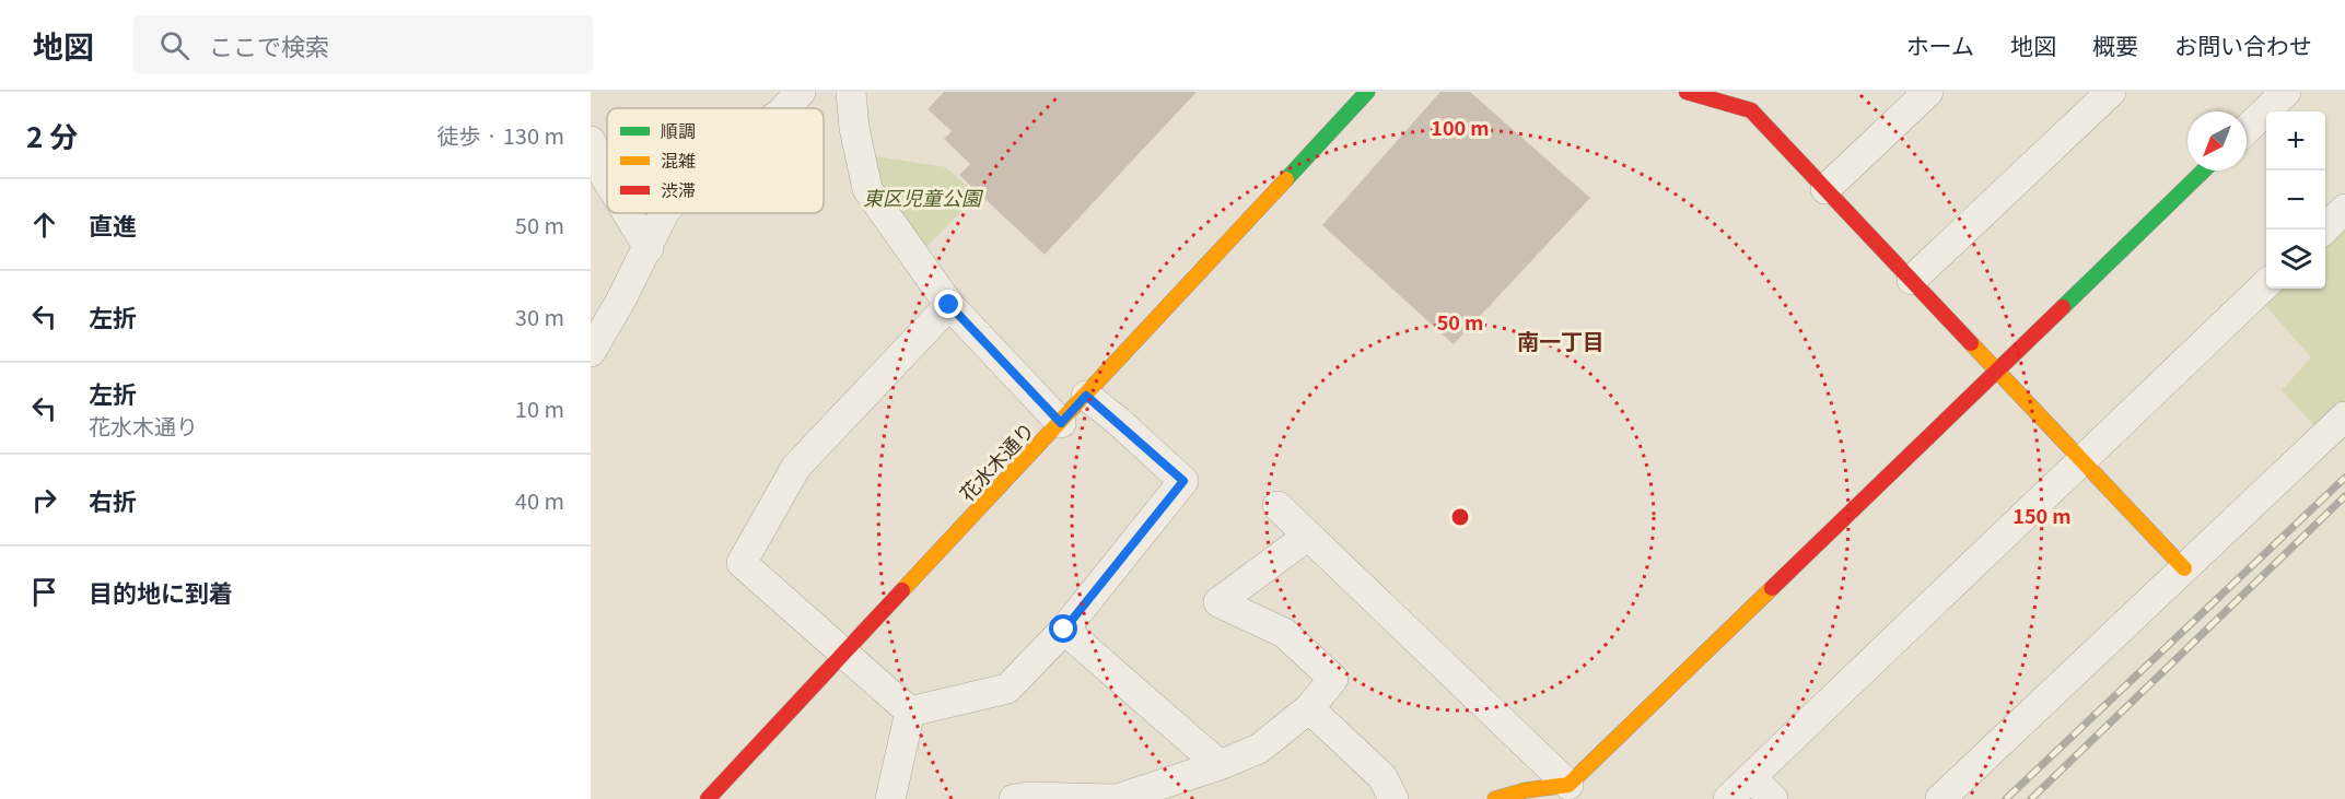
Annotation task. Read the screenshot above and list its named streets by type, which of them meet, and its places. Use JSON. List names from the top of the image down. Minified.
{"streets":{"street":["花水木通り"]},"districts":["南一丁目"],"parks":["東区児童公園"],"legend":["順調","混雑","渋滞"],"north":"bottom left","page":{"header":"地図","search":"ここで検索","nav":["ホーム","地図","概要","お問い合わせ"],"heading":["2 分","徒歩 · 130 m"],"map_buttons":["+","−"],"list":[["直進","50 m"],["左折","30 m"],["左折","花水木通り","10 m"],["右折","40 m"],"目的地に到着"]},"rings":["100 m","50 m","150 m"]}
